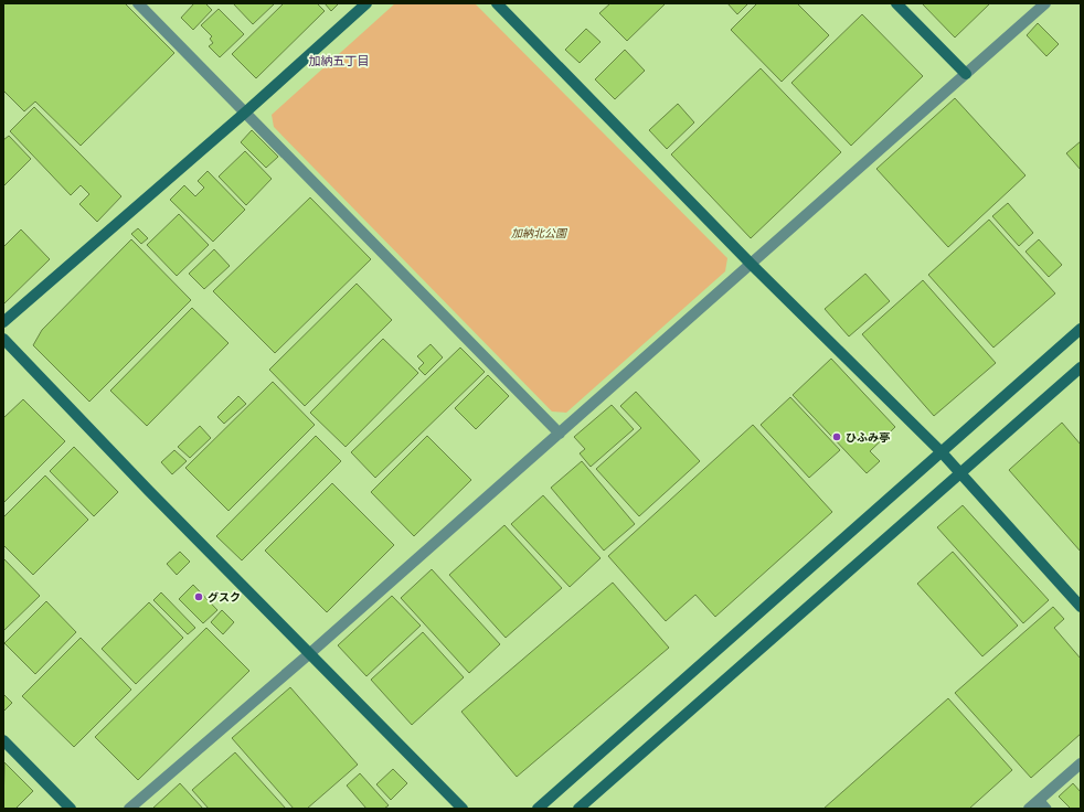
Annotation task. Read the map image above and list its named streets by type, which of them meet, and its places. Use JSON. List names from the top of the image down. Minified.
{"districts":["加納五丁目"],"parks":["加納北公園"],"places":["ひふみ亭","グスク"]}
